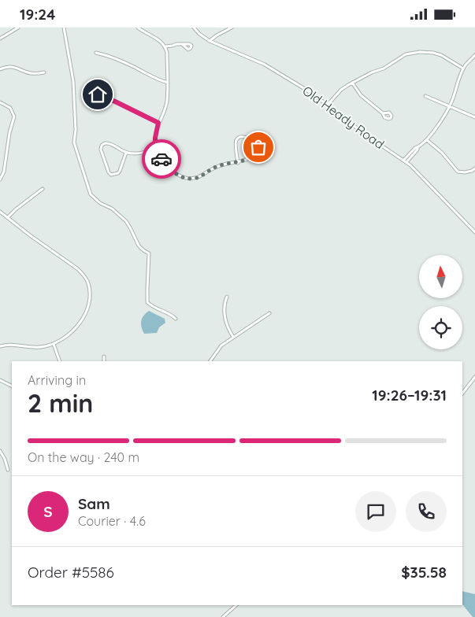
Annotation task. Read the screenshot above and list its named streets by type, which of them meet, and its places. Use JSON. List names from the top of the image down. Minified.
{"streets":{"street":["Old Heady Road"]},"north":"top","page":{"status":"19:24","heading":["2 min","Arriving in","19:26–19:31"],"panel":["Sam","Courier · 4.6","Order #5586","$35.58"],"bar":"On the way · 240 m","round":"S"}}
